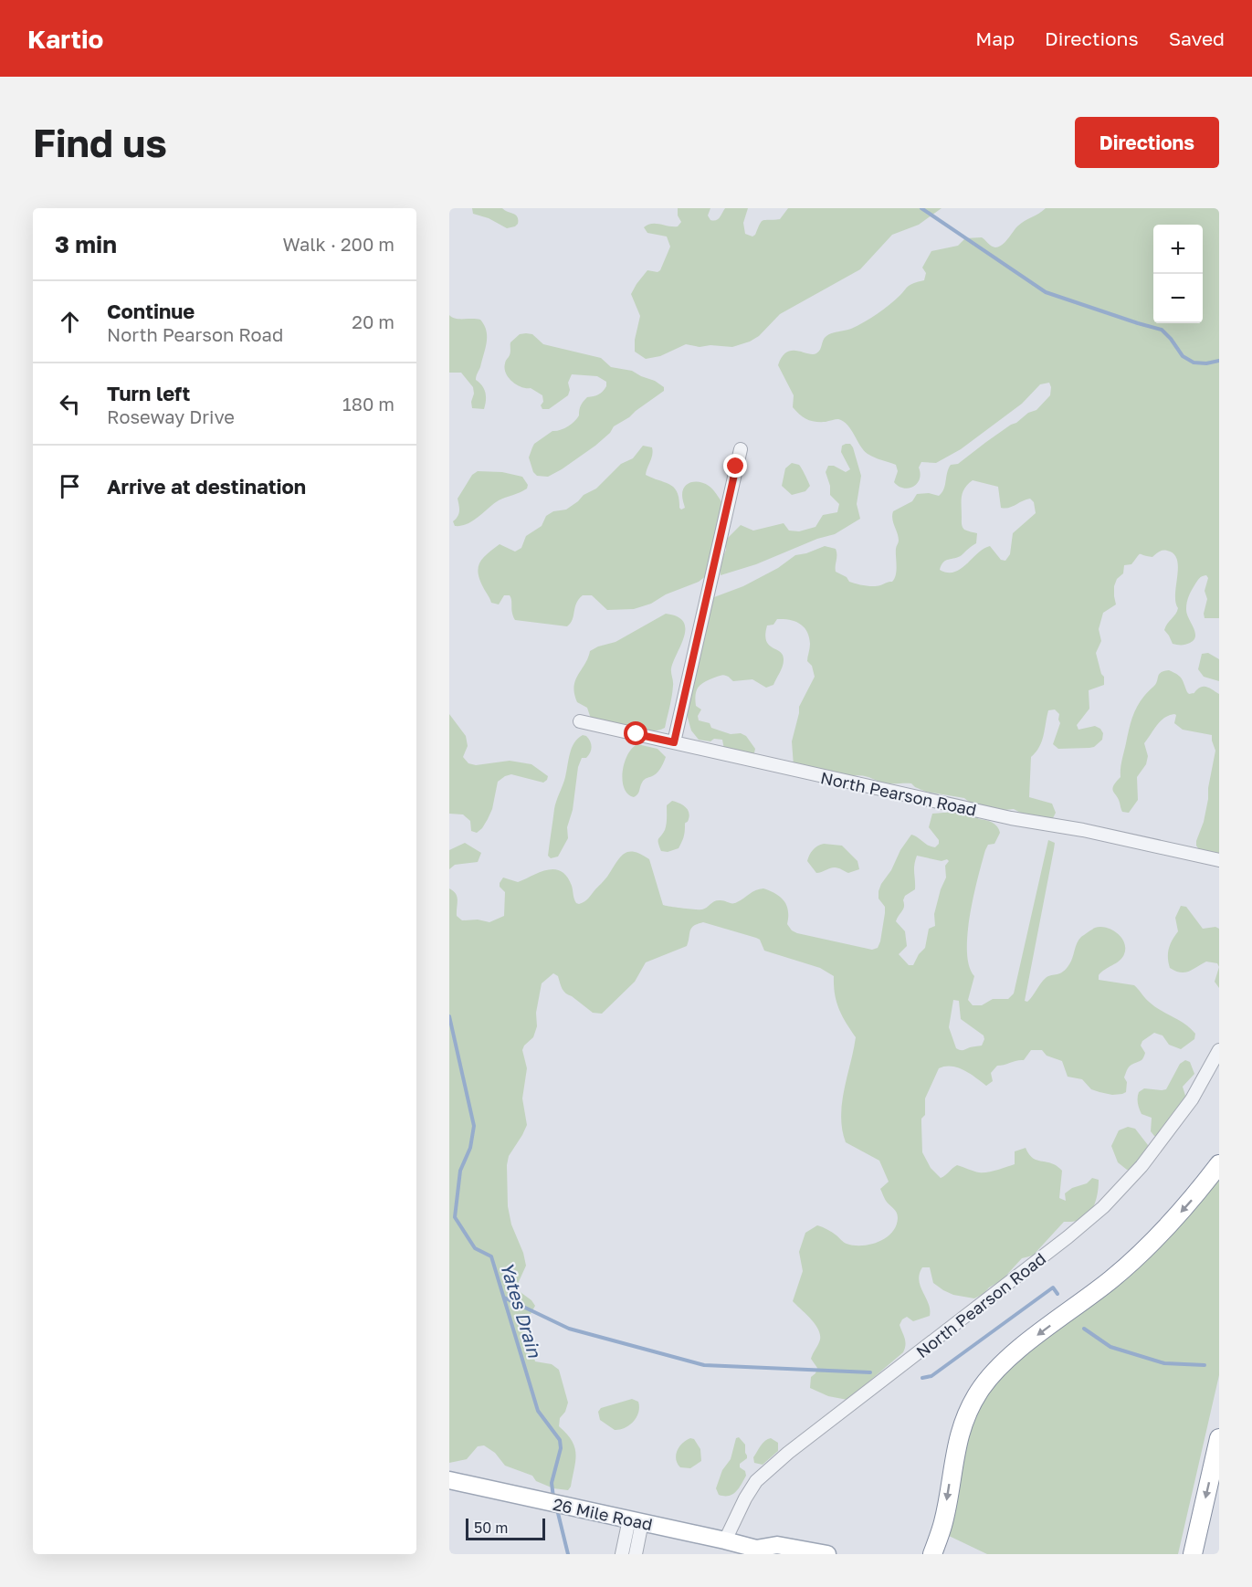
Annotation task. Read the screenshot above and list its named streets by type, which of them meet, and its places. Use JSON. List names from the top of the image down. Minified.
{"streets":{"main road":["26 Mile Road"],"street":["North Pearson Road"]},"crossings":[["North Pearson Road","26 Mile Road"]],"water":["Yates Drain"],"scale_bar":"50 m","page":{"header":"Kartio","nav":["Map","Directions","Saved"],"buttons":"Directions","title":"Find us","heading":["3 min","Walk · 200 m"],"map_buttons":["+","−"],"list":[["Continue","North Pearson Road","20 m"],["Turn left","Roseway Drive","180 m"],"Arrive at destination"],"scale":"50 m"}}
